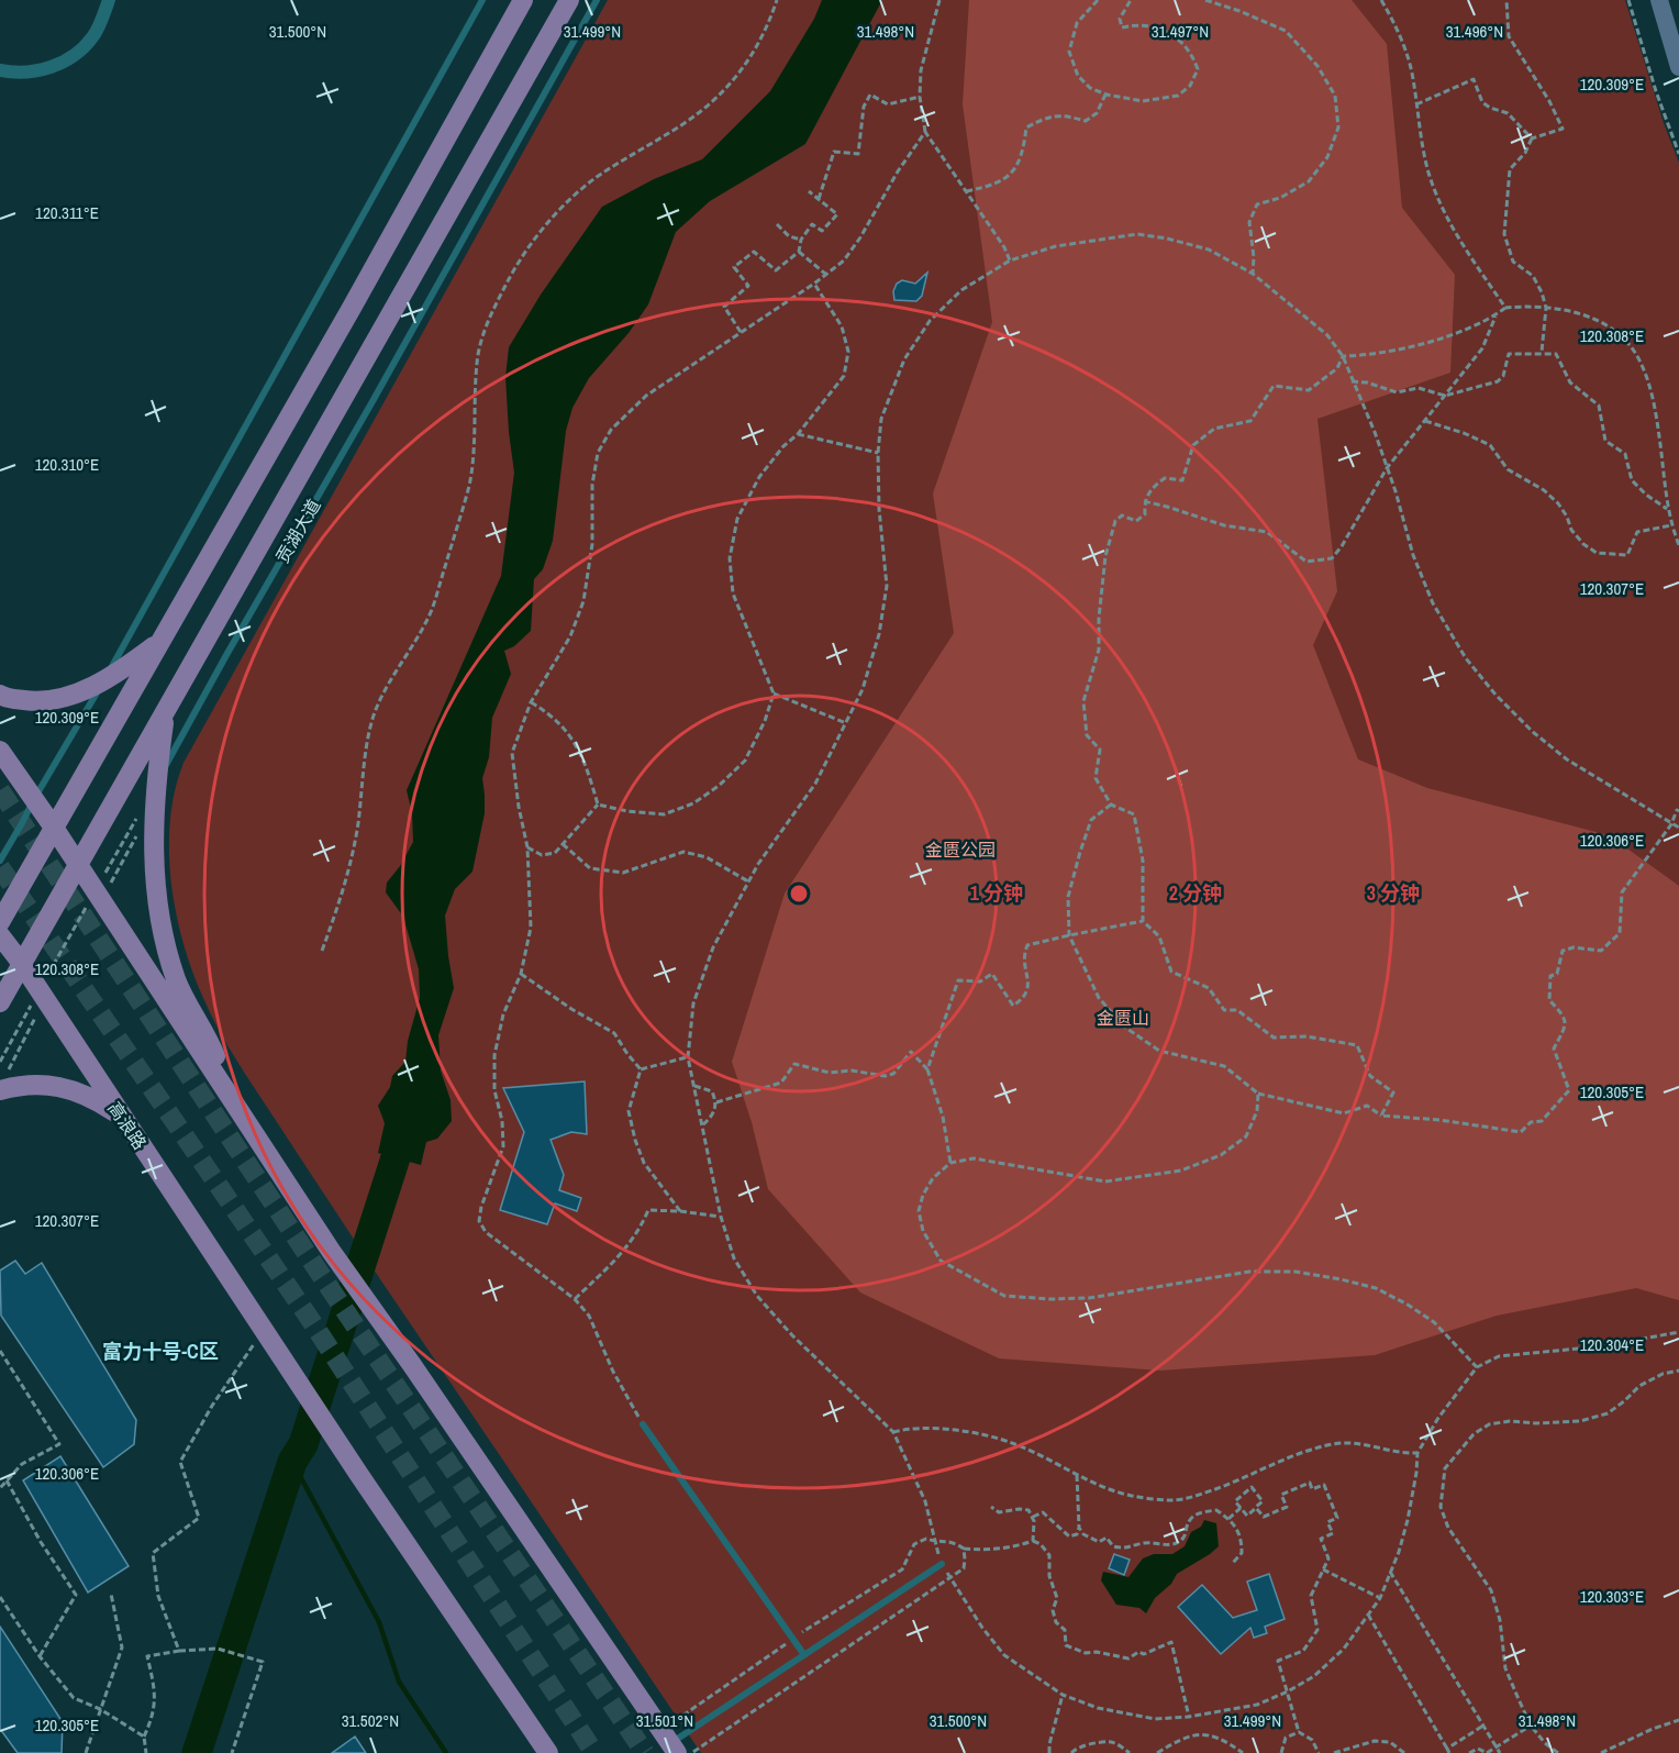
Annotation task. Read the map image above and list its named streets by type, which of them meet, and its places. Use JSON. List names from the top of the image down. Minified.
{"streets":{"main road":["贡湖大道","高浪路"]},"crossings":[["贡湖大道","高浪路"]],"districts":["富力十号-C区"],"parks":["金匮公园","金匮山"],"coordinates":["31.500°N","31.499°N","31.498°N","31.497°N","31.496°N","120.309°E","120.311°E","120.308°E","120.310°E","120.307°E","120.306°E","120.305°E","120.304°E","120.303°E","31.502°N","31.501°N"],"rings":["1 分钟","2 分钟","3 分钟"]}
